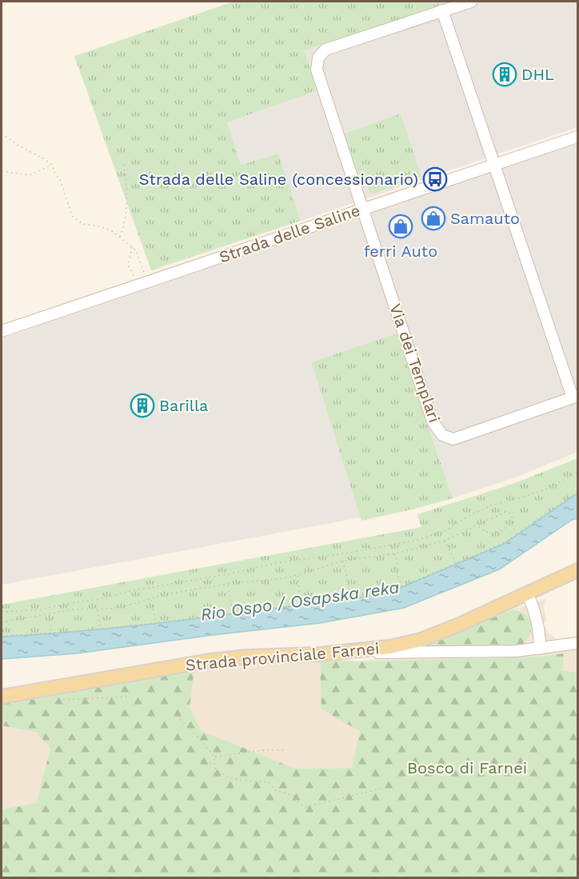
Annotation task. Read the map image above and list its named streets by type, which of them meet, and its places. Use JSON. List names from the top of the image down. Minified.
{"streets":{"main road":["Strada provinciale Farnei"],"street":["Strada delle Saline","Via dei Templari"]},"crossings":[["Strada delle Saline","Via dei Templari"]],"water":["Rio Ospo / Osapska reka"],"parks":["Bosco di Farnei"],"places":{"building":["DHL","Barilla"],"bus stop":["Strada delle Saline (concessionario)"],"shop":["Samauto","ferri Auto"]}}
